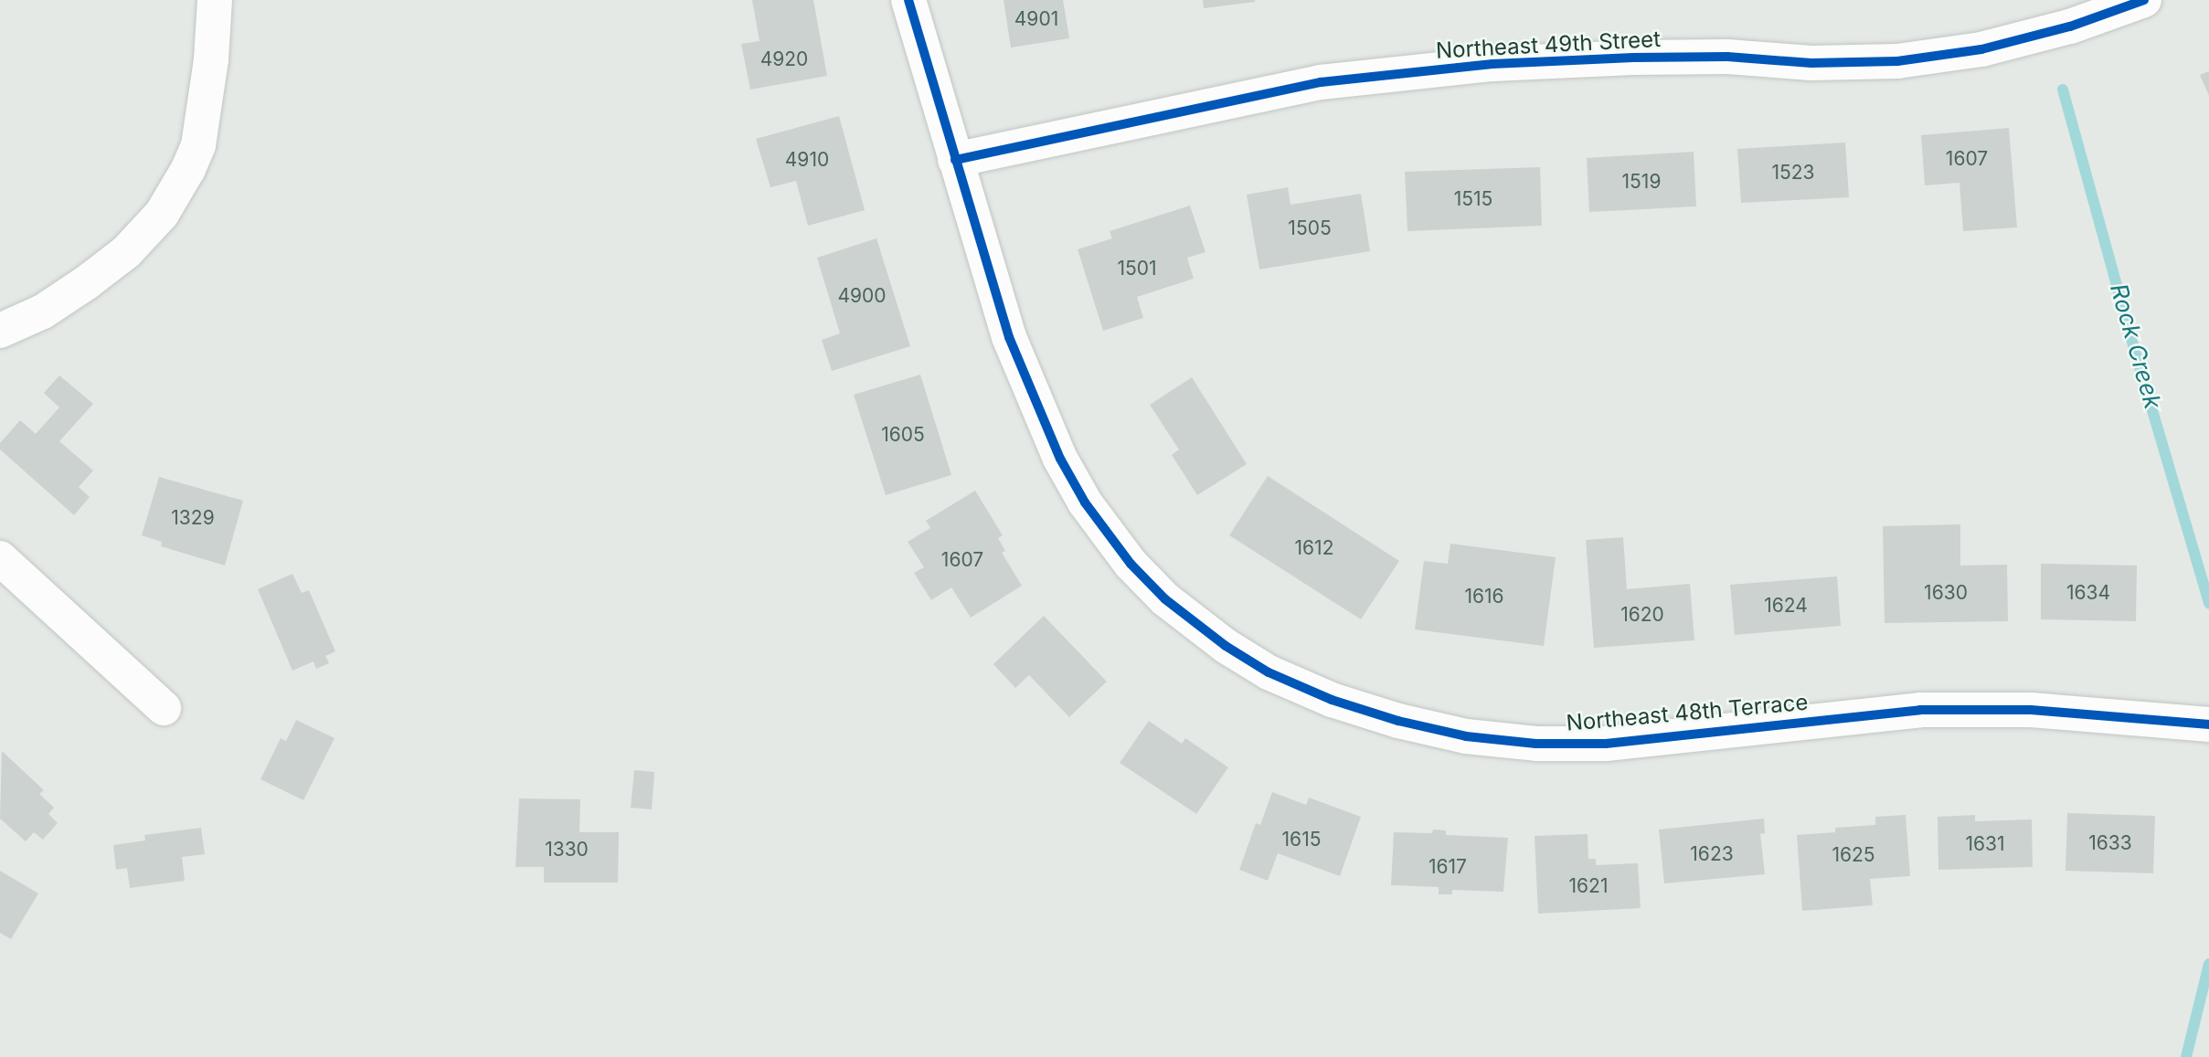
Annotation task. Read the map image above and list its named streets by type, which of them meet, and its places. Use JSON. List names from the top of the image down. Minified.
{"streets":{"street":["Northeast 49th Street","Northeast 48th Terrace"]},"crossings":[["Northeast 49th Street","Northeast 48th Terrace"]],"water":["Rock Creek"],"house_numbers":["4901","4920","1607","4910","1523","1519","1515","1505","1501","4900","1605","1329","1612","1607","1630","1634","1616","1624","1620","1615","1633","1631","1330","1623","1625","1617","1621"]}
